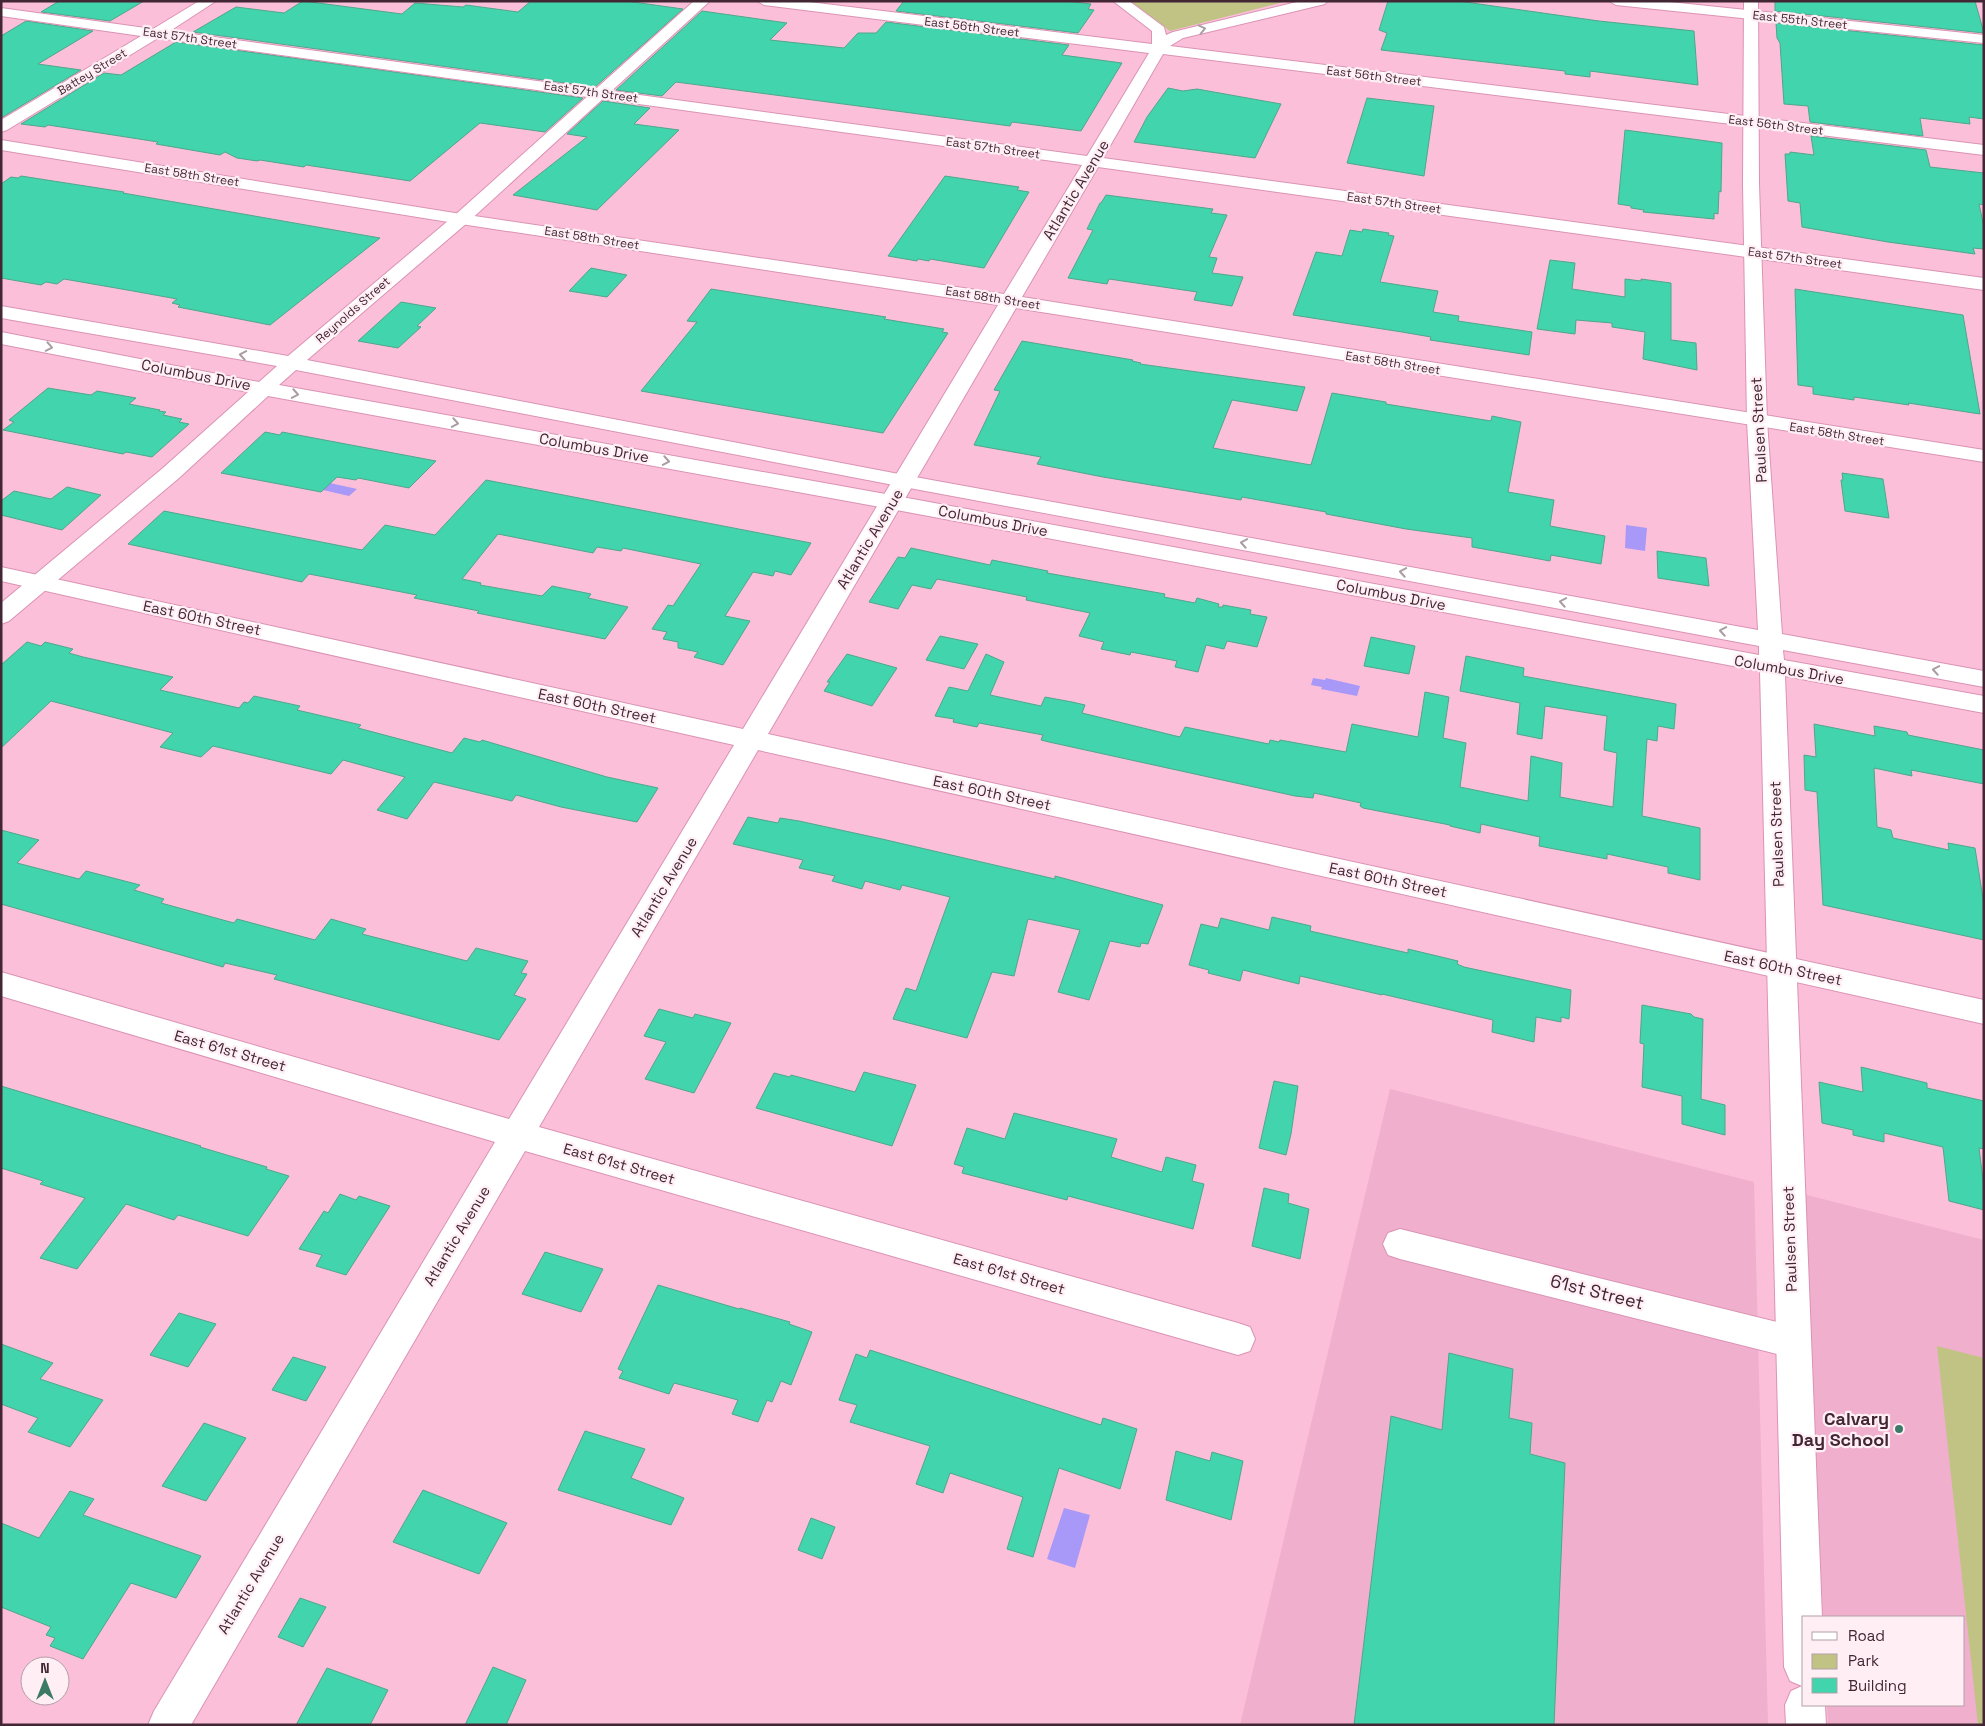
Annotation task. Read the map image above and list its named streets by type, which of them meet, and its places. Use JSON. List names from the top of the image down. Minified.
{"streets":{"street":["East 55th Street","East 56th Street","East 57th Street","Battey Street","East 58th Street","Atlantic Avenue","Reynolds Street","Columbus Drive","Paulsen Street","East 60th Street","East 61st Street","61st Street"]},"crossings":[["East 55th Street","Paulsen Street"],["East 56th Street","Atlantic Avenue"],["East 56th Street","Paulsen Street"],["East 57th Street","Battey Street"],["East 57th Street","Atlantic Avenue"],["East 57th Street","Reynolds Street"],["East 57th Street","Paulsen Street"],["East 58th Street","Atlantic Avenue"],["East 58th Street","Reynolds Street"],["East 58th Street","Paulsen Street"],["Atlantic Avenue","Columbus Drive"],["Atlantic Avenue","East 60th Street"],["Atlantic Avenue","East 61st Street"],["Reynolds Street","Columbus Drive"],["Reynolds Street","East 60th Street"],["Columbus Drive","Paulsen Street"],["Paulsen Street","East 60th Street"],["Paulsen Street","61st Street"]],"places":["Calvary Day School"],"legend":["Road","Park","Building"],"north":"top"}
